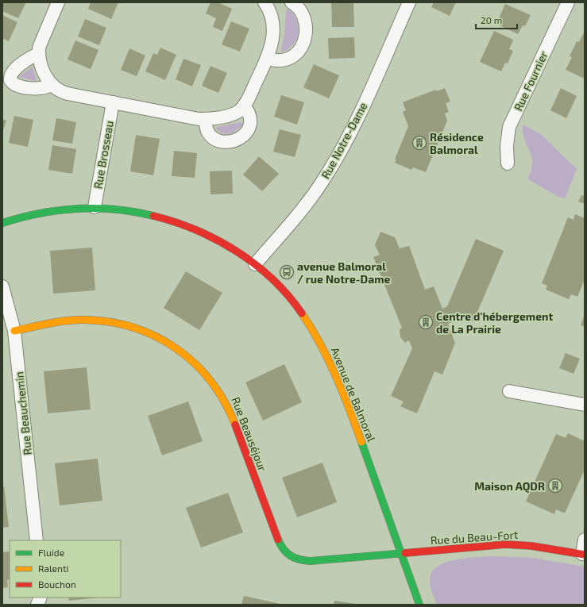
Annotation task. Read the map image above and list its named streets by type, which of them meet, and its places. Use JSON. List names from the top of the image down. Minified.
{"streets":{"street":["Rue Fournier","Rue Notre-Dame","Rue Brosseau","Avenue de Balmoral","Rue Beauchemin","Rue Beauséjour","Rue du Beau-Fort"]},"crossings":[["Rue Notre-Dame","Avenue de Balmoral"],["Rue Brosseau","Avenue de Balmoral"],["Avenue de Balmoral","Rue Beauséjour"],["Avenue de Balmoral","Rue du Beau-Fort"],["Rue Beauchemin","Rue Beauséjour"],["Rue Beauséjour","Rue du Beau-Fort"]],"places":{"building":["Résidence Balmoral","Centre d'hébergement de La Prairie","Maison AQDR"],"bus stop":["avenue Balmoral / rue Notre-Dame"]},"legend":["Fluide","Ralenti","Bouchon"],"scale_bar":"20 m"}
